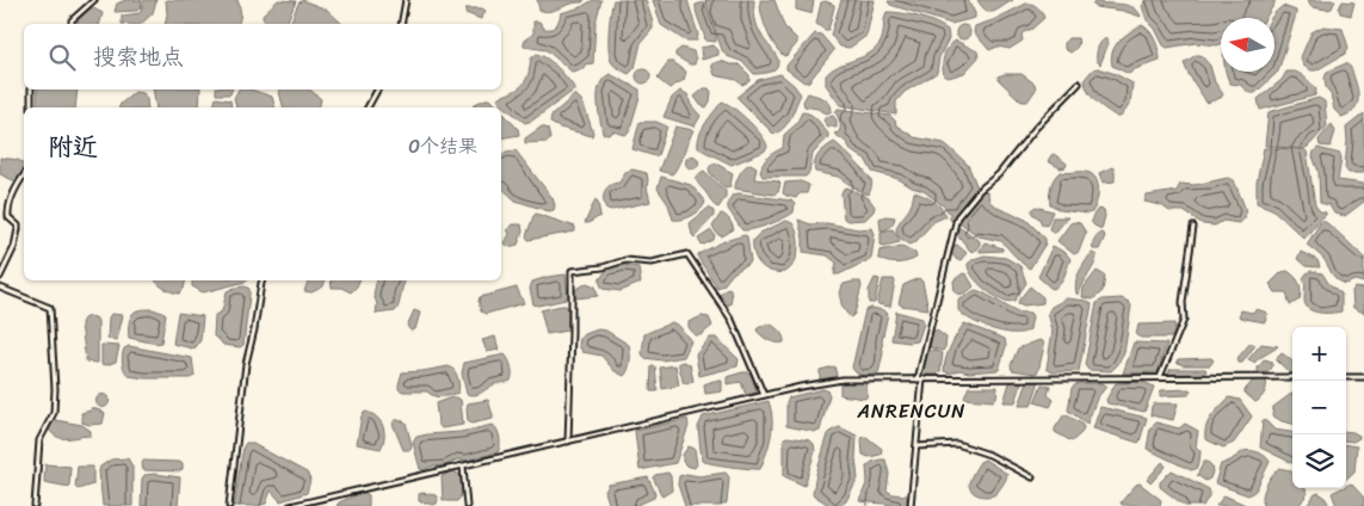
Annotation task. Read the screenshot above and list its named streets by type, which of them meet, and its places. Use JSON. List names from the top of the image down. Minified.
{"districts":["ANRENCUN"],"north":"left","page":{"search":"搜索地点","heading":["附近","0个结果"],"map_buttons":["+","−"]}}
